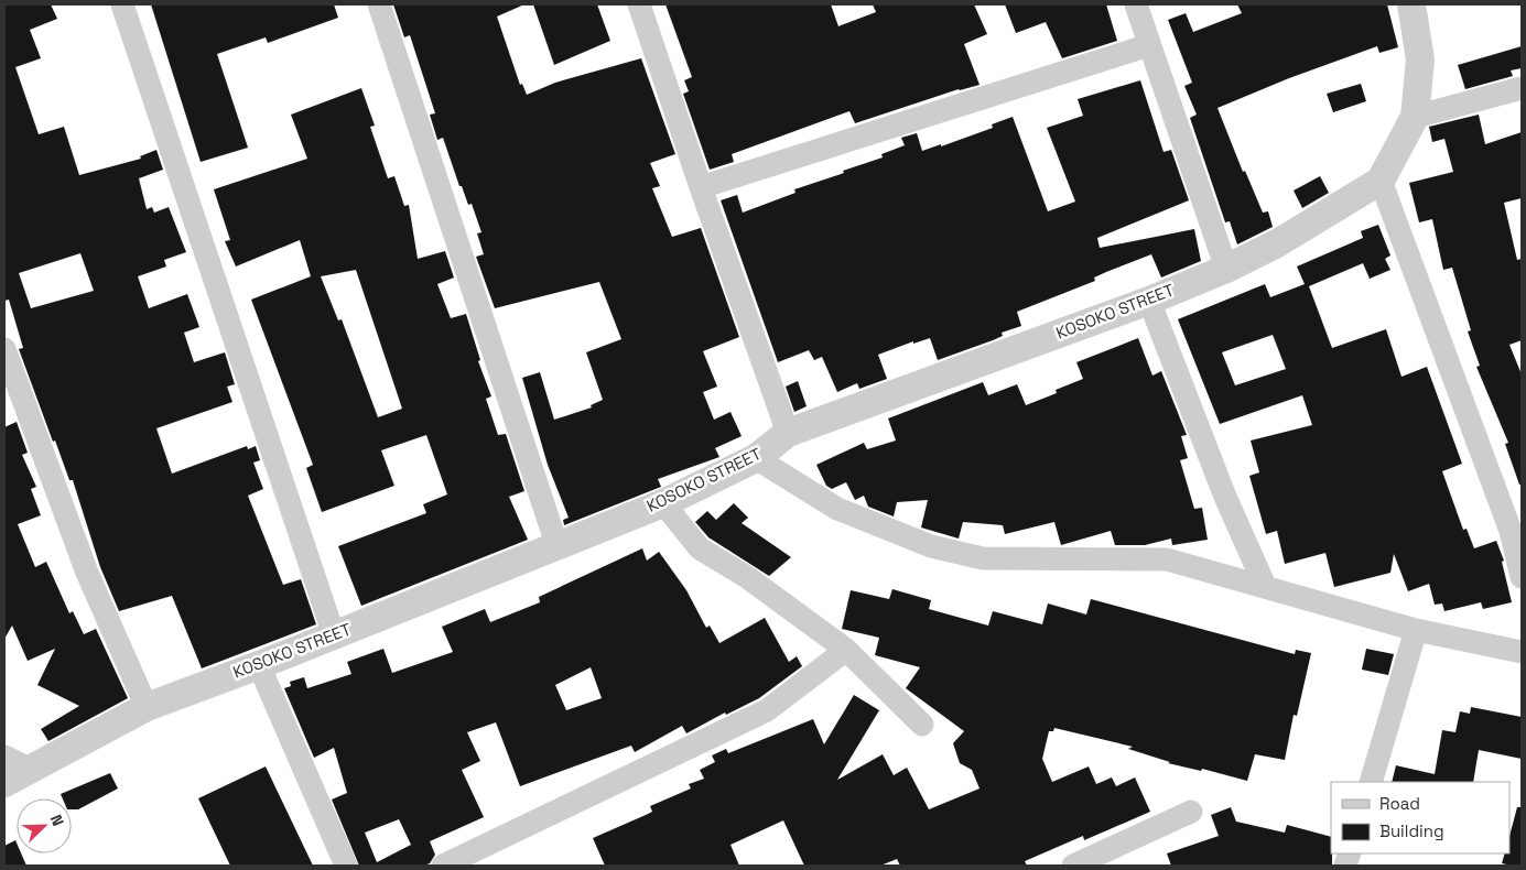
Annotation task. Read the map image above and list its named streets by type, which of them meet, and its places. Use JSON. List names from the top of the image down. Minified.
{"streets":{"street":["KOSOKO STREET"]},"legend":["Road","Building"],"north":"top right"}
